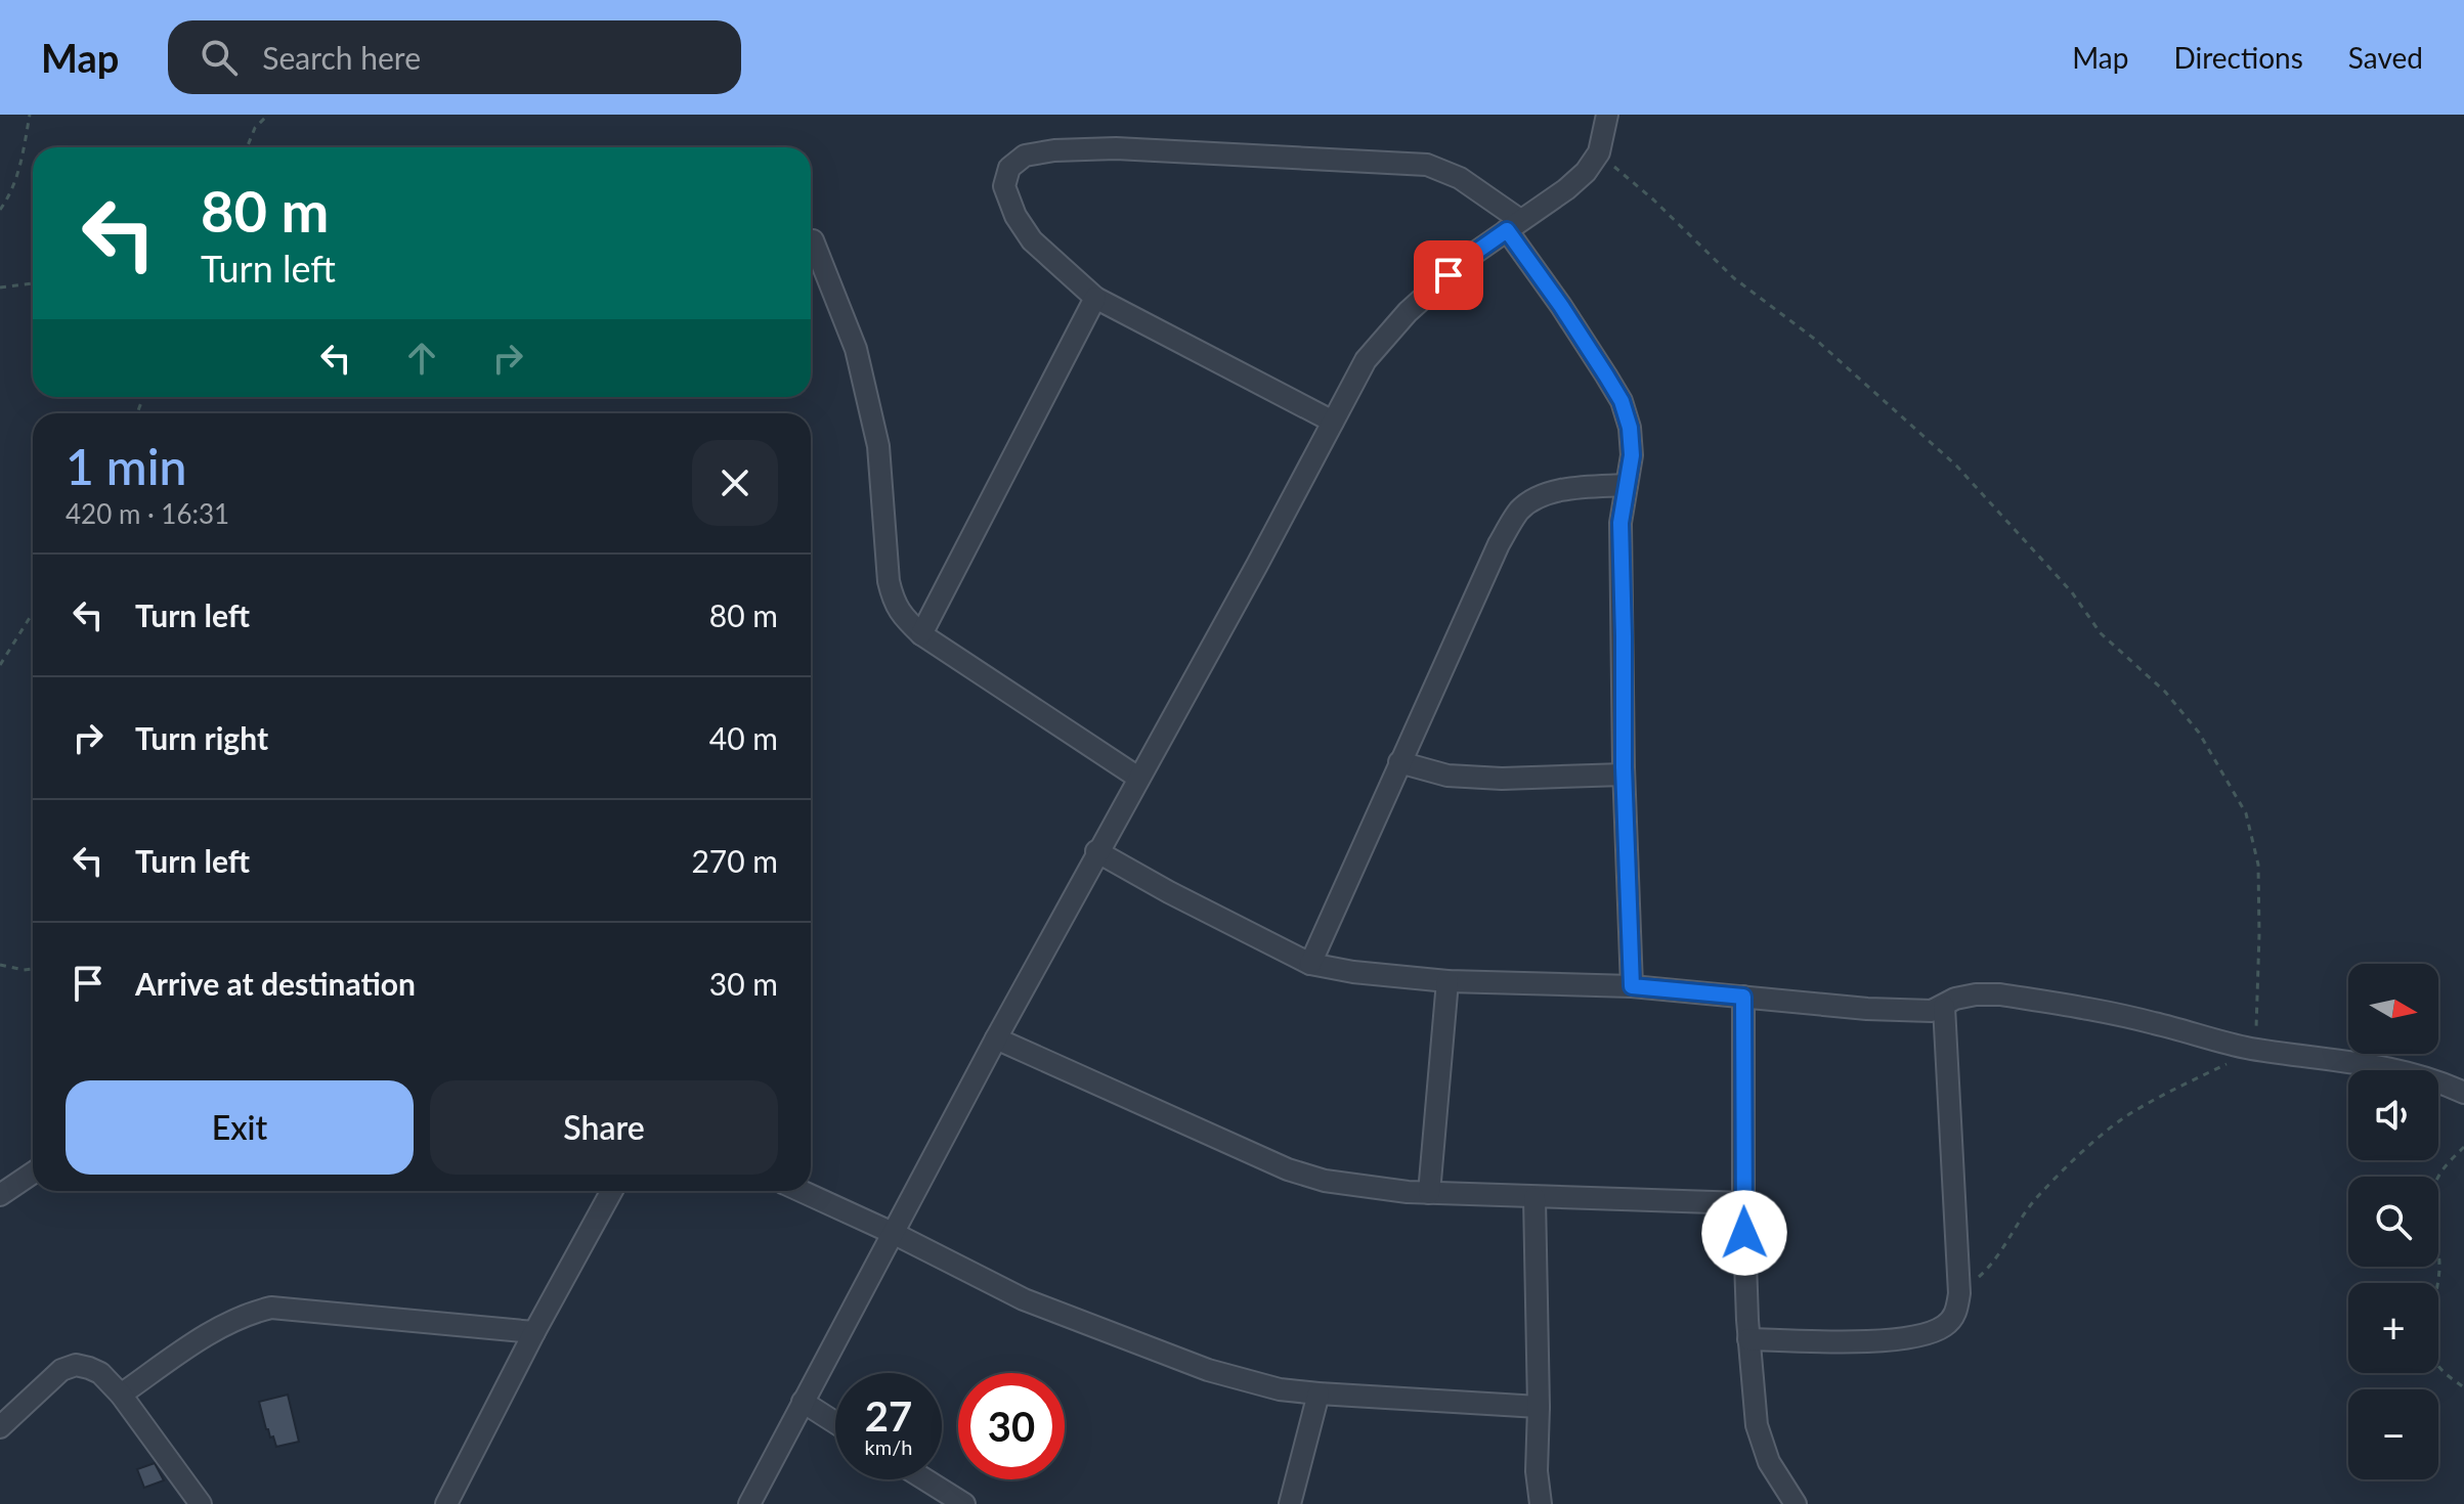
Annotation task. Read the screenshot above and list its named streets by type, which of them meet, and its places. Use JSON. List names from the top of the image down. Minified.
{"north":"right","page":{"header":"Map","search":"Search here","nav":["Map","Directions","Saved"],"turn":["80 m","Turn left"],"heading":["1 min","420 m · 16:31"],"list":[{"name":"Turn left","value":"80 m"},{"name":"Turn right","value":"40 m"},{"name":"Turn left","value":"270 m"},{"name":"Arrive at destination","value":"30 m"}],"map_buttons":["+","−"],"buttons":["Exit","Share"],"speed":"27 km/h","limit":"30"}}
